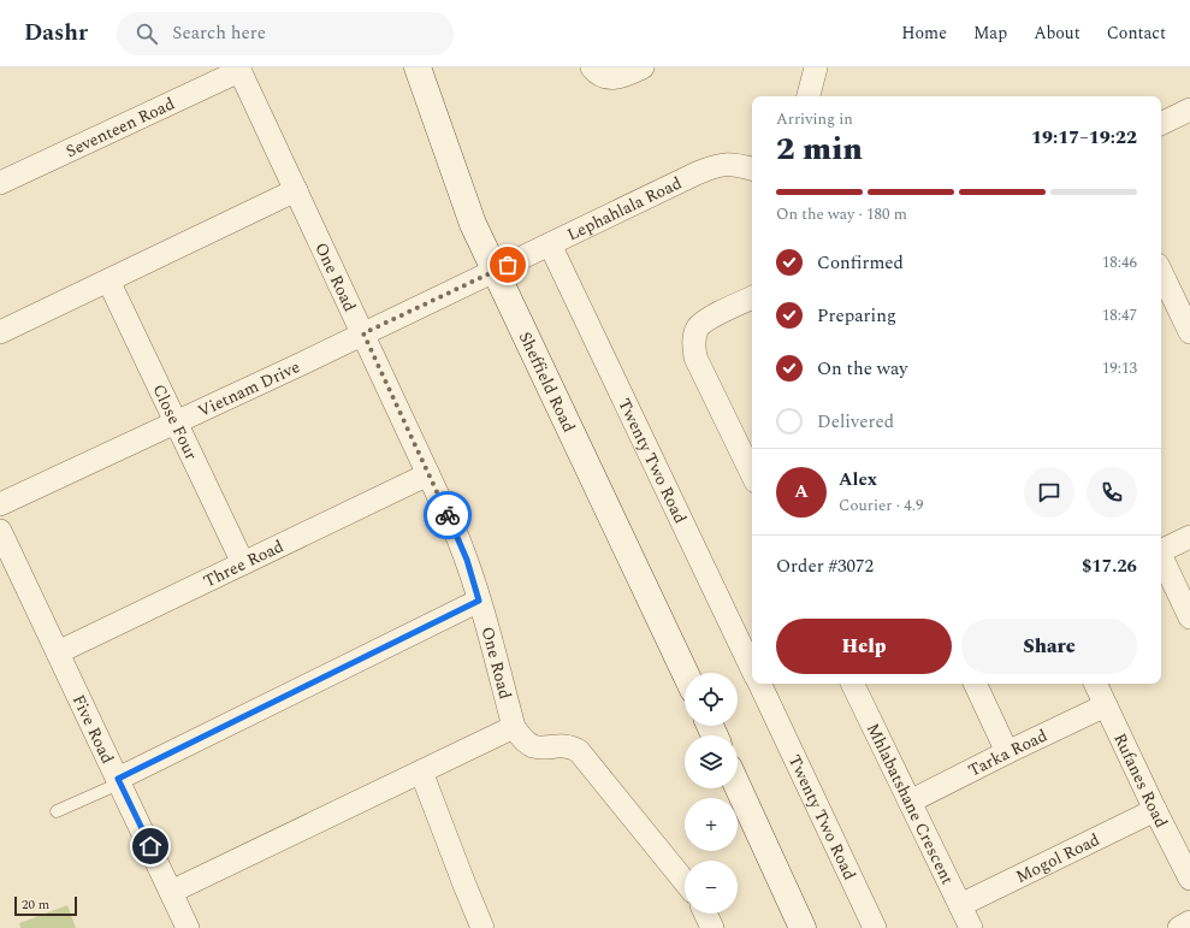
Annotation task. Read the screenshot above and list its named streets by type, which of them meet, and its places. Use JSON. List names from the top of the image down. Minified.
{"streets":{"street":["Seventeen Road","Lephahlala Road","One Road","Sheffield Road","Vietnam Drive","Close Four","Twenty Two Road","Three Road","Five Road","Tarka Road","Rufanes Road","Mhlabatshane Crescent","Mogol Road"]},"crossings":[["Seventeen Road","One Road"],["Lephahlala Road","Sheffield Road"],["Lephahlala Road","Vietnam Drive"],["Lephahlala Road","Twenty Two Road"],["One Road","Vietnam Drive"],["One Road","Three Road"],["Sheffield Road","Vietnam Drive"],["Vietnam Drive","Close Four"],["Close Four","Three Road"],["Three Road","Five Road"],["Tarka Road","Rufanes Road"],["Tarka Road","Mhlabatshane Crescent"],["Rufanes Road","Mogol Road"],["Mhlabatshane Crescent","Mogol Road"]],"scale_bar":"20 m","page":{"header":"Dashr","search":"Search here","nav":["Home","Map","About","Contact"],"heading":["2 min","Arriving in","19:17–19:22"],"panel":["Alex","Courier · 4.9","Order #3072","$17.26"],"bar":"On the way · 180 m","list":[["Confirmed","18:46"],["Preparing","18:47"],["On the way","19:13"],"Delivered"],"round":"A","buttons":["Help","Share"],"map_buttons":["+","−"],"scale":"20 m"}}
